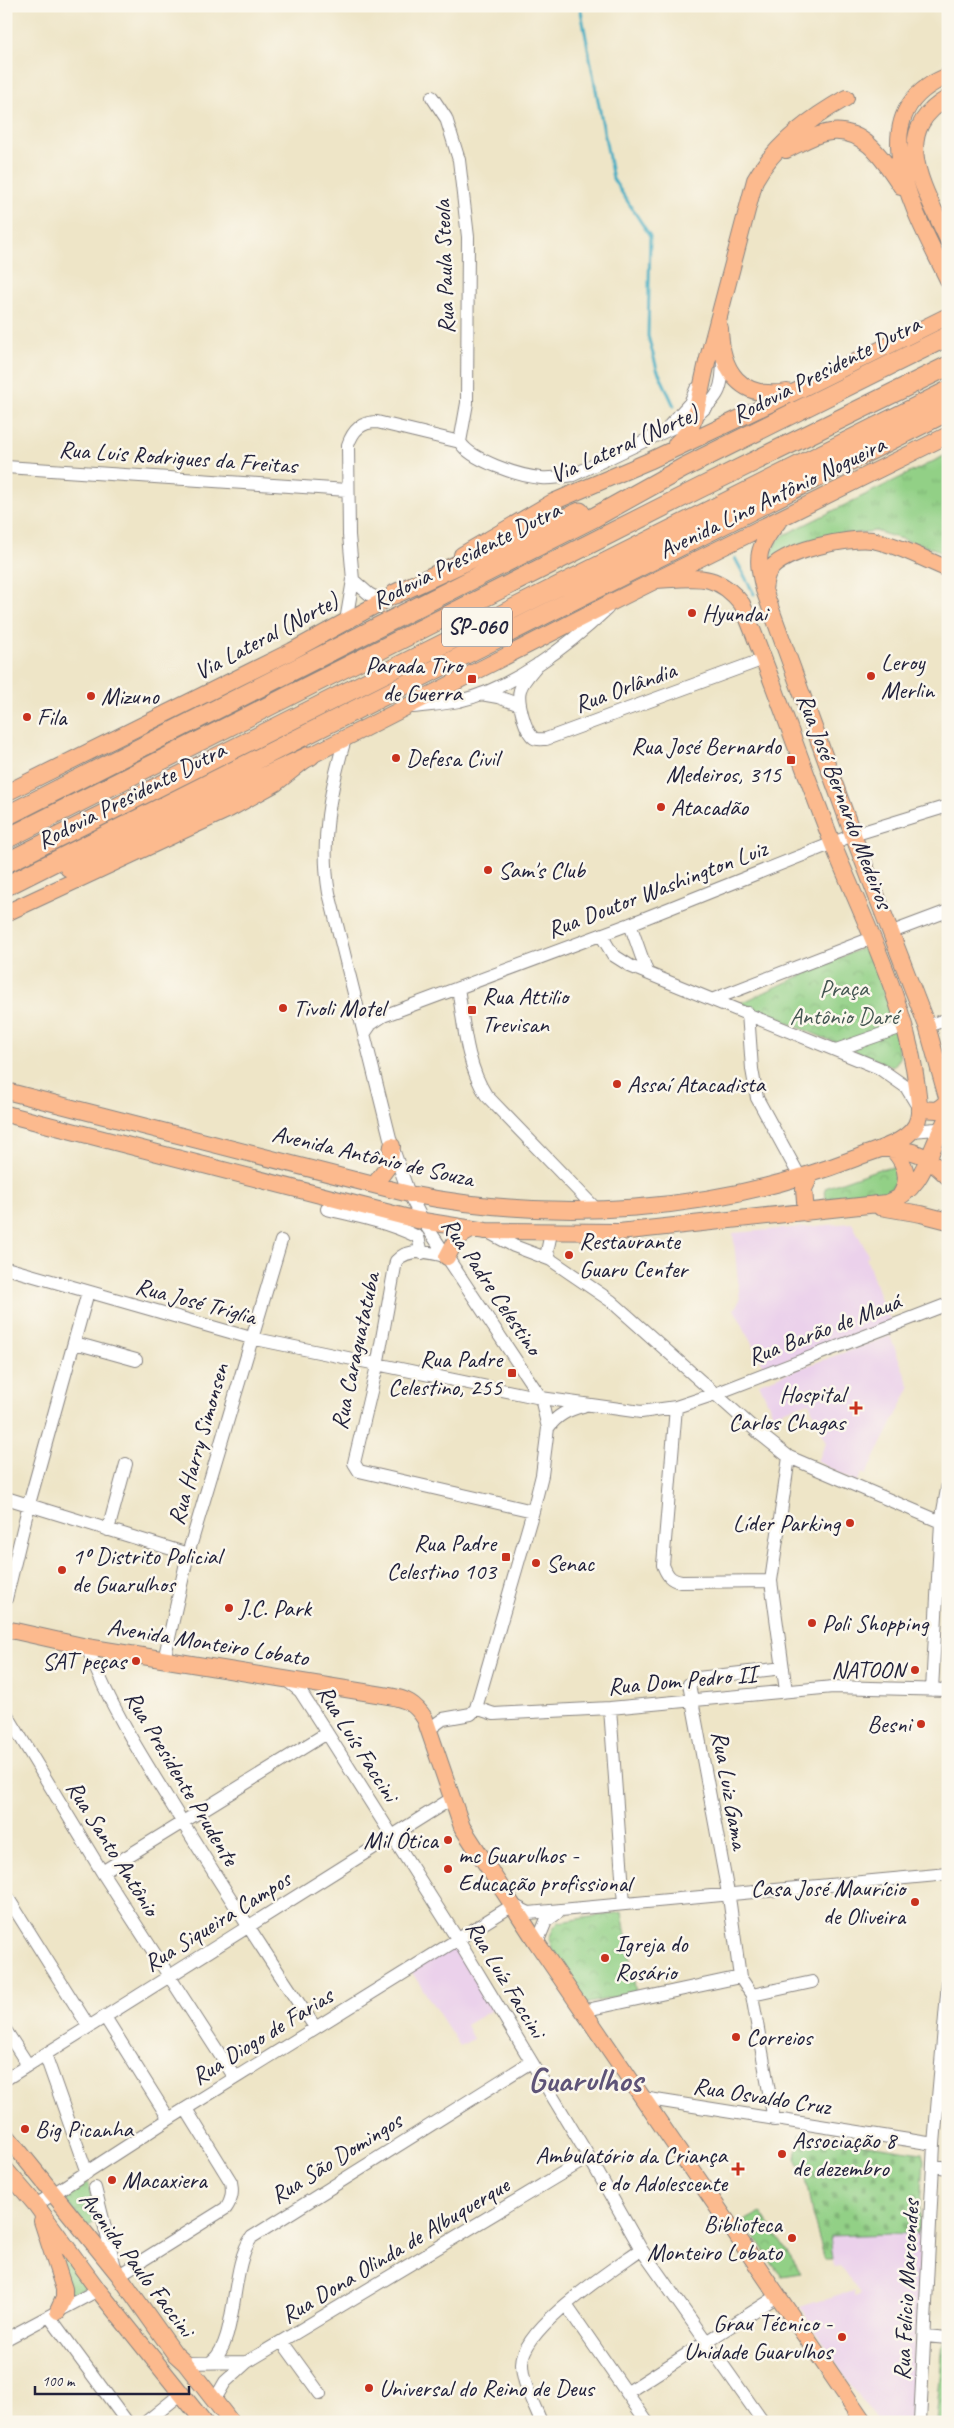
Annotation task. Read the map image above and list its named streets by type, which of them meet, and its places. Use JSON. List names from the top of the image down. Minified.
{"streets":{"highway":["Rodovia Presidente Dutra","SP-060"],"main road":["Via Lateral (Norte)","Avenida Lino Antônio Nogueira","Rua José Bernardo Medeiros","Avenida Antônio de Souza","Avenida Monteiro Lobato","Avenida Paulo Faccini"],"street":["Rua Paula Steola","Rua Luis Rodrigues da Freitas","Rua Orlândia","Rua Doutor Washington Luiz","Rua Padre Celestino","Rua José Triglia","Rua Barão de Mauá","Rua Caraguatatuba","Rua Harry Simonsen","Rua Dom Pedro II","Rua Luís Faccini","Rua Presidente Prudente","Rua Luiz Gama","Rua Santo Antônio","Rua Siqueira Campos","Rua Luíz Faccini","Rua Diogo de Farias","Rua Osvaldo Cruz","Rua São Domingos","Rua Dona Olinda de Albuquerque","Rua Felicio Marcondes"]},"crossings":[["Rodovia Presidente Dutra","SP-060"],["Avenida Lino Antônio Nogueira","Rua José Bernardo Medeiros"],["Avenida Lino Antônio Nogueira","Rua Padre Celestino"],["Rua Orlândia","Rua José Bernardo Medeiros"],["Rua José Bernardo Medeiros","Rua Doutor Washington Luiz"],["Rua Doutor Washington Luiz","Rua Padre Celestino"],["Avenida Antônio de Souza","Rua Padre Celestino"],["Rua Padre Celestino","Rua José Triglia"],["Rua Padre Celestino","Rua Barão de Mauá"],["Rua Padre Celestino","Rua Caraguatatuba"],["Rua Padre Celestino","Rua Dom Pedro II"],["Rua José Triglia","Rua Barão de Mauá"],["Rua José Triglia","Rua Caraguatatuba"],["Rua José Triglia","Rua Harry Simonsen"],["Rua Harry Simonsen","Avenida Monteiro Lobato"],["Avenida Monteiro Lobato","Rua Luís Faccini"],["Avenida Monteiro Lobato","Rua Presidente Prudente"],["Rua Dom Pedro II","Rua Luiz Gama"],["Rua Luís Faccini","Rua Siqueira Campos"],["Rua Luís Faccini","Rua Luíz Faccini"],["Rua Presidente Prudente","Rua Siqueira Campos"],["Rua Presidente Prudente","Rua Diogo de Farias"],["Rua Luiz Gama","Rua Osvaldo Cruz"],["Rua Santo Antônio","Rua Siqueira Campos"],["Rua Santo Antônio","Rua Diogo de Farias"],["Rua Siqueira Campos","Rua Luíz Faccini"],["Rua Luíz Faccini","Rua Diogo de Farias"],["Rua Luíz Faccini","Rua São Domingos"],["Rua Luíz Faccini","Rua Dona Olinda de Albuquerque"],["Rua Diogo de Farias","Avenida Paulo Faccini"],["Rua Osvaldo Cruz","Rua Felicio Marcondes"],["Rua São Domingos","Rua Dona Olinda de Albuquerque"],["Rua Dona Olinda de Albuquerque","Avenida Paulo Faccini"]],"districts":["Guarulhos"],"parks":["Praça Antônio Daré"],"places":{"other":["Hyundai","Leroy Merlin","Mizuno","Fila","Defesa Civil","Atacadão","Sam's Club","Tivoli Motel","Assaí Atacadista","Restaurante Guaru Center","Líder Parking","Senac","1º Distrito Policial de Guarulhos","J.C. Park","Poli Shopping","SAT peças","NATOON","Besni","Mil Ótica","mc Guarulhos - Educação profissional","Casa José Maurício de Oliveira","Igreja do Rosário","Correios","Big Picanha","Associação 8 de dezembro","Macaxiera","Biblioteca Monteiro Lobato","Grau Técnico - Unidade Guarulhos","Universal do Reino de Deus"],"transit":["Parada Tiro de Guerra","Rua José Bernardo Medeiros, 315","Rua Attilio Trevisan","Rua Padre Celestino, 255","Rua Padre Celestino 103"],"health":["Hospital Carlos Chagas","Ambulatório da Criança e do Adolescente"]},"scale_bar":"100 m"}
